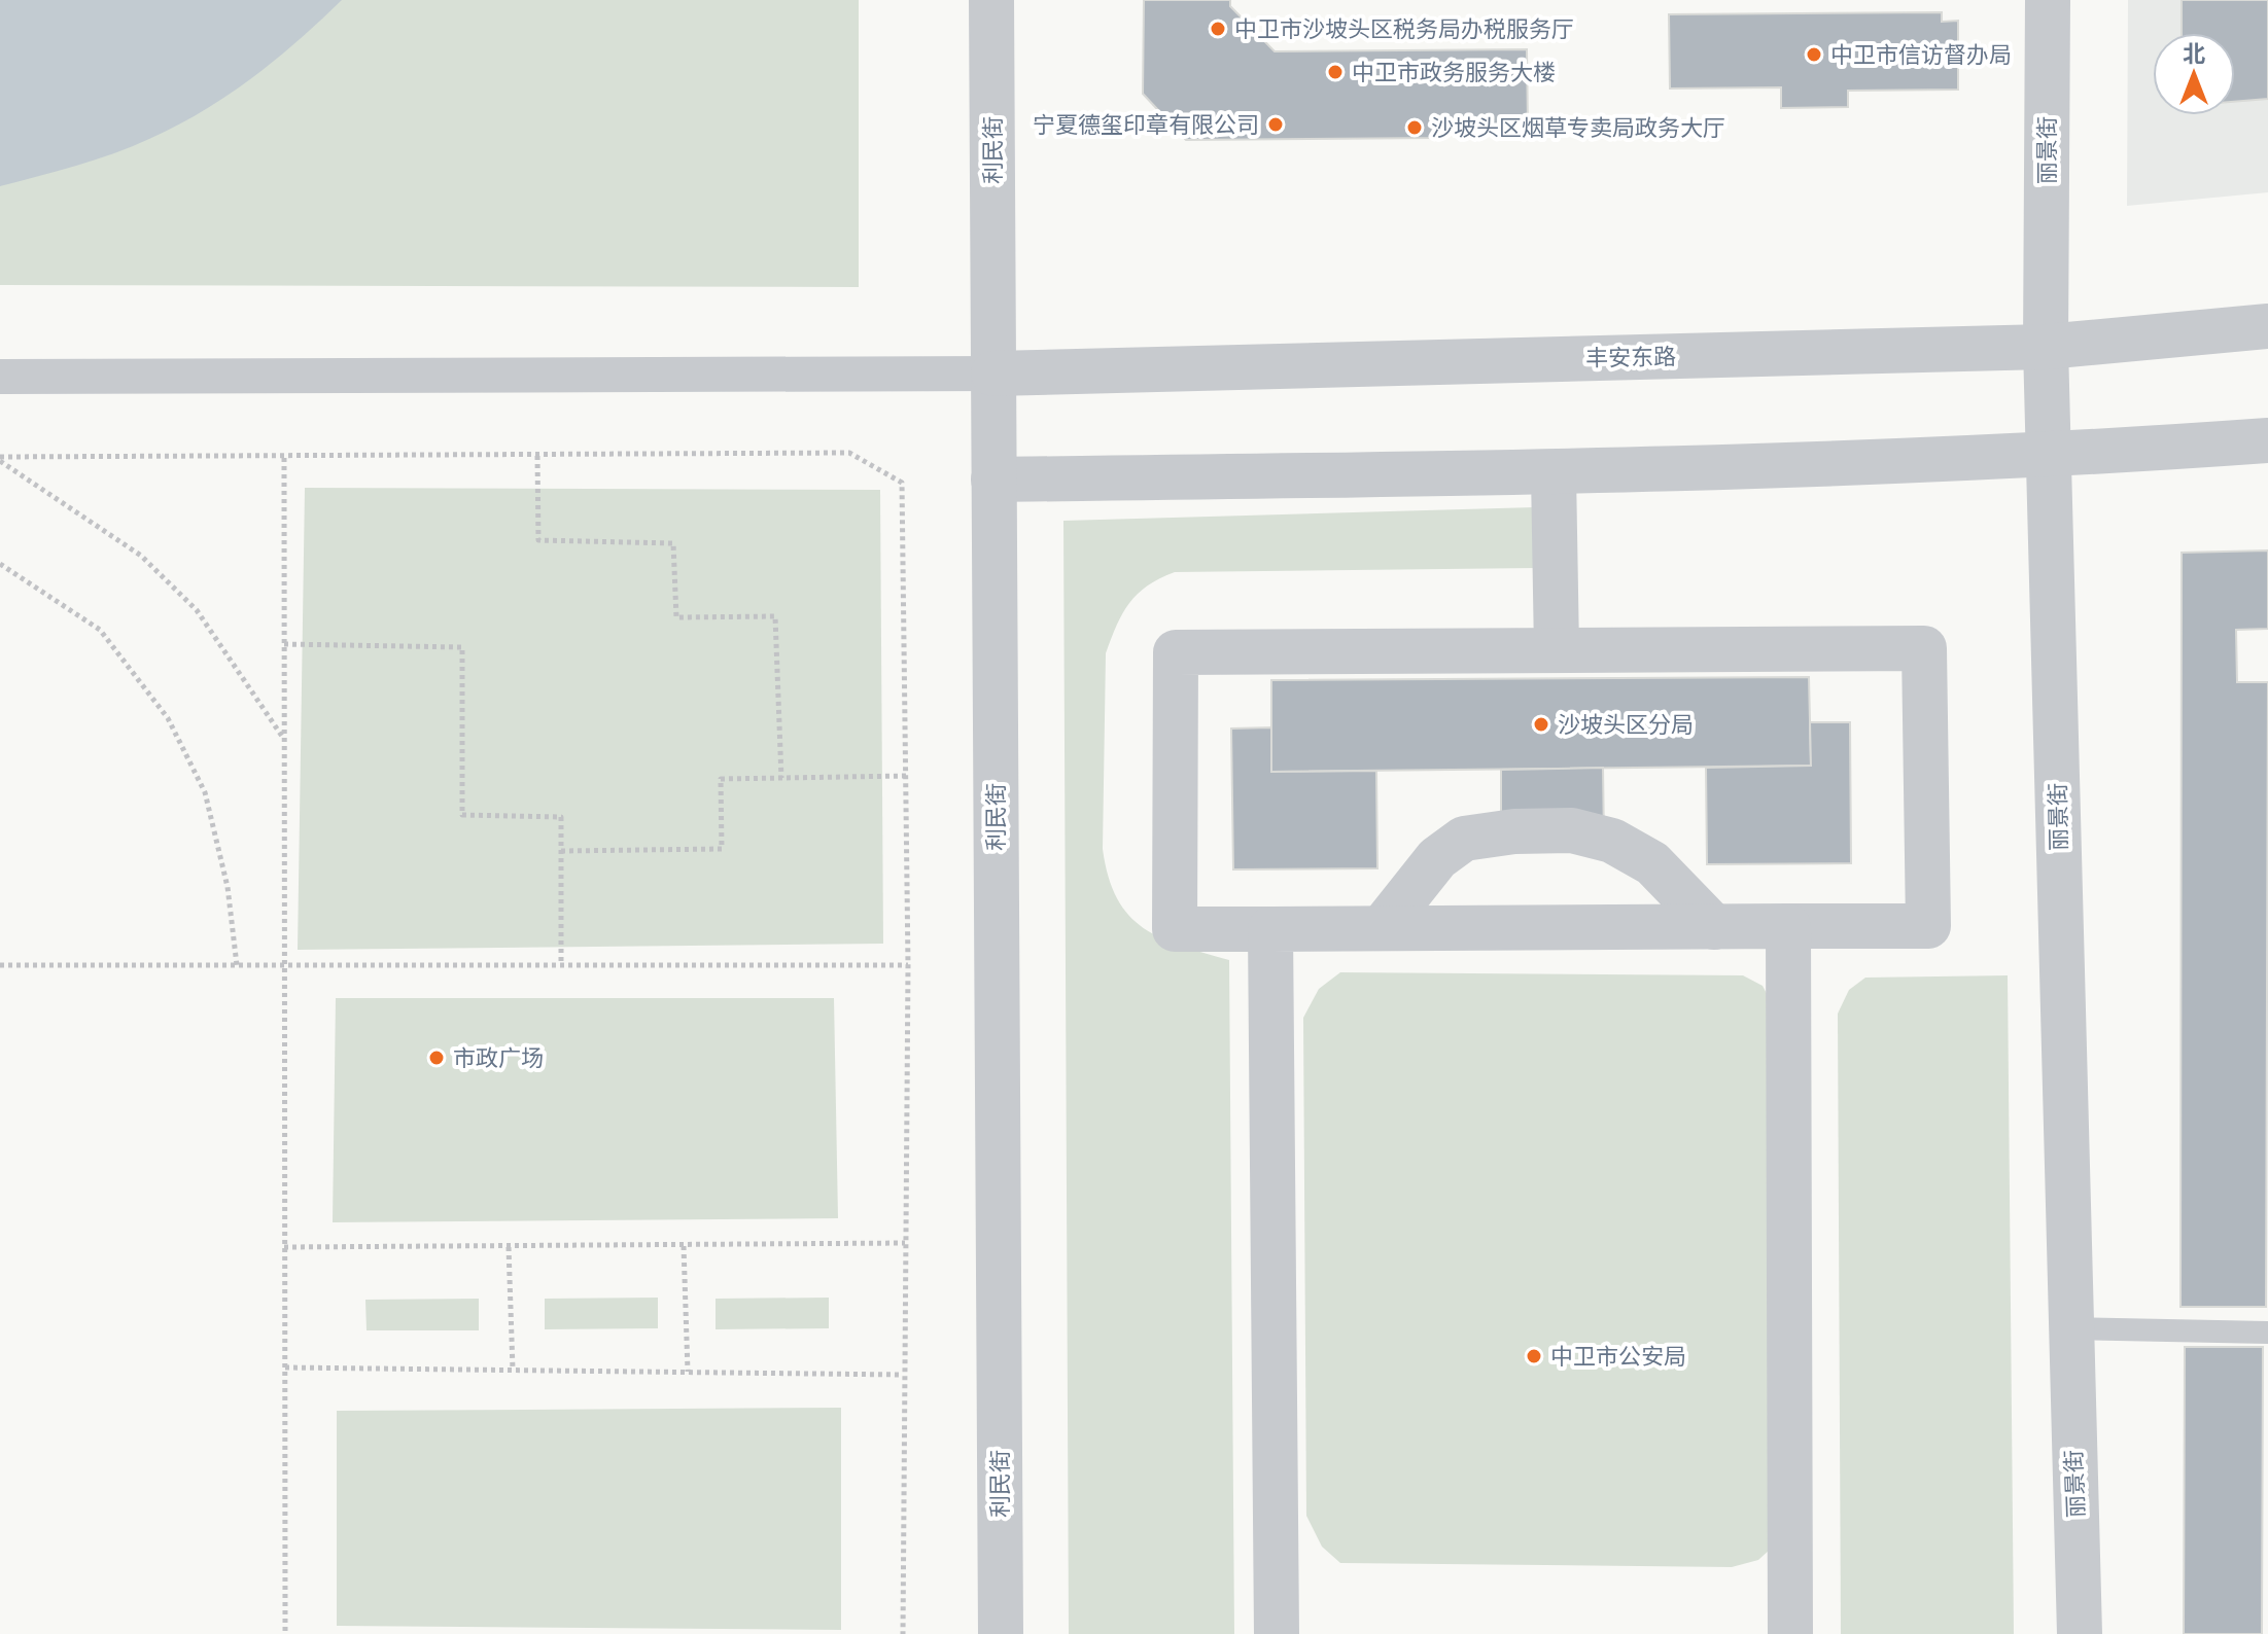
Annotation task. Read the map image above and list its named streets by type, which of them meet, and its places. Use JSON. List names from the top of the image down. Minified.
{"streets":{"street":["利民街","丽景街","丰安东路"]},"crossings":[["利民街","丰安东路"],["丽景街","丰安东路"]],"places":["中卫市沙坡头区税务局办税服务厅","中卫市信访督办局","中卫市政务服务大楼","宁夏德玺印章有限公司","沙坡头区烟草专卖局政务大厅","沙坡头区分局","市政广场","中卫市公安局"],"north":"top"}
